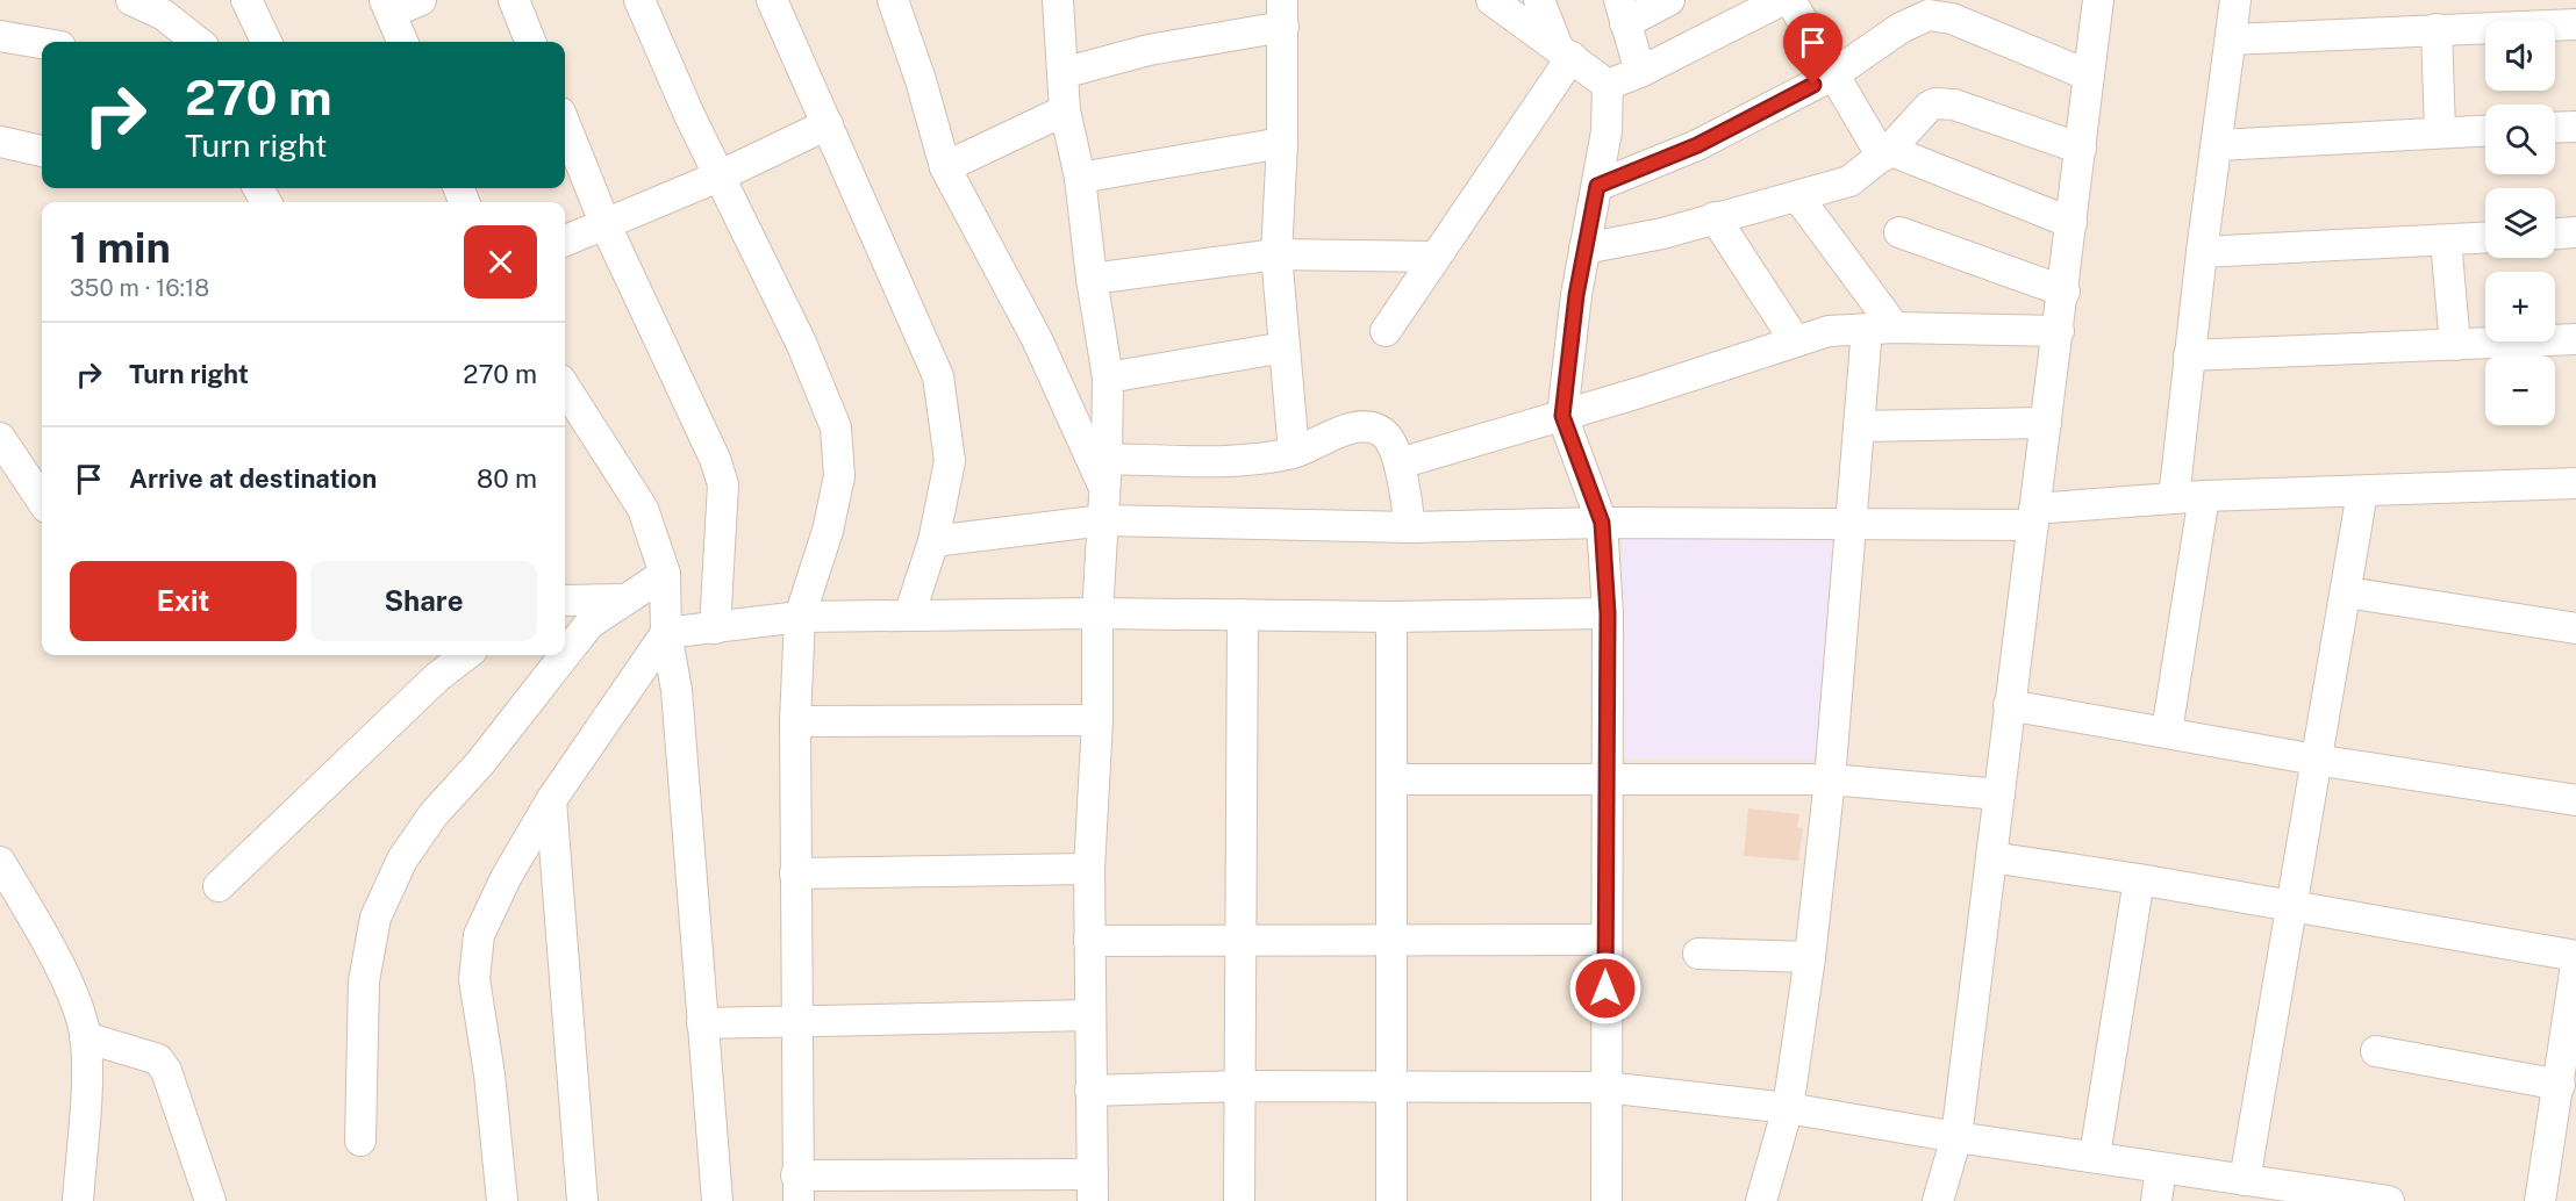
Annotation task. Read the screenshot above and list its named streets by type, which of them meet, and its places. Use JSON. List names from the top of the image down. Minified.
{"page":{"map_buttons":["+","−"],"turn":["270 m","Turn right"],"heading":["1 min","350 m · 16:18"],"list":[{"name":"Turn right","value":"270 m"},{"name":"Arrive at destination","value":"80 m"}],"buttons":["Exit","Share"]}}
